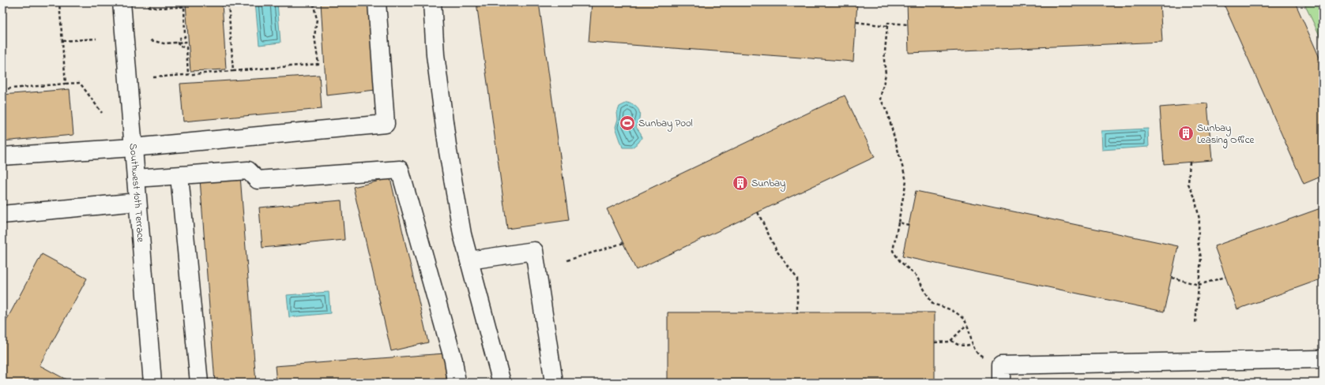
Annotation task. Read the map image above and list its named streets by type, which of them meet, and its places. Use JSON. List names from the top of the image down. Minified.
{"streets":{"street":["Southwest 10th Terrace"]},"places":{"sports":["Sunbay Pool"],"building":["Sunbay Leasing Office","Sunbay"]}}
